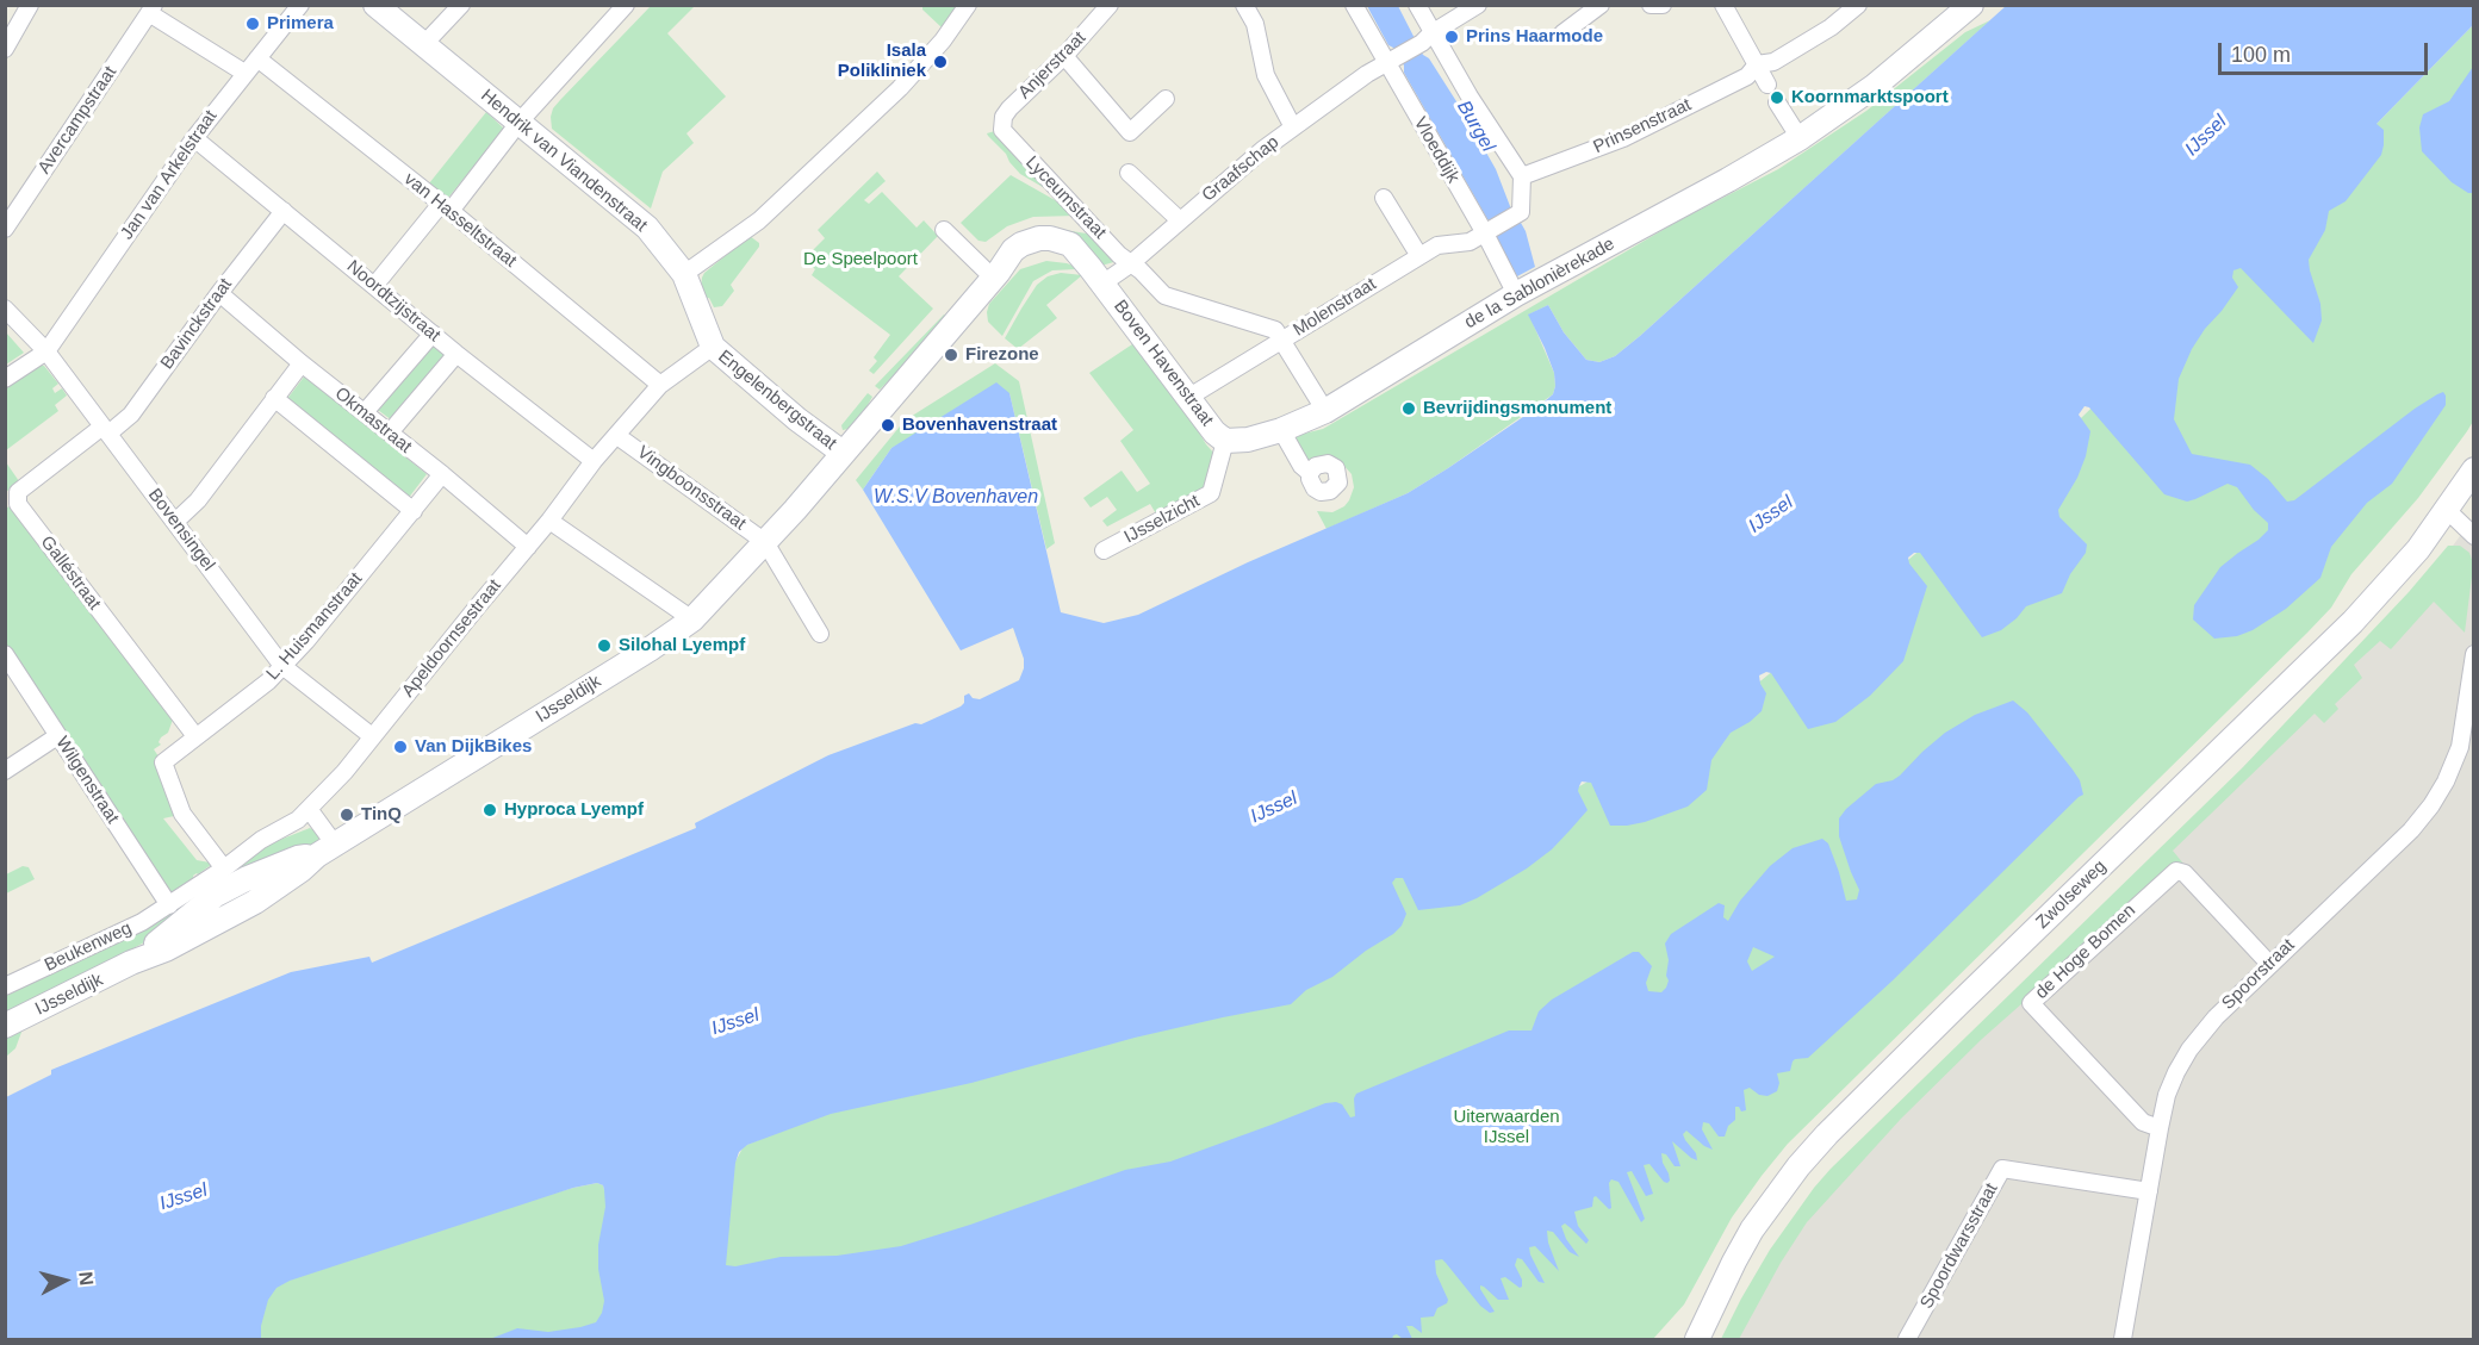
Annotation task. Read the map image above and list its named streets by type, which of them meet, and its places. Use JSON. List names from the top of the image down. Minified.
{"streets":{"street":["Anjerstraat","Avercampstraat","Prinsenstraat","Vloeddijk","Hendrik van Viandenstraat","Graafschap","Jan van Arkelstraat","Lyceumstraat","van Hasseltstraat","de la Sablonièrekade","Noordtzijstraat","Molenstraat","Bavinckstraat","Boven Havenstraat","Engelenbergstraat","Okmastraat","Vingboonsstraat","IJsselzicht","Bovensingel","Galléstraat","L. Huismanstraat","Apeldoornsestraat","IJsseldijk","Wilgenstraat","Zwolseweg","Beukenweg","de Hoge Bomen","Spoorstraat","Spoordwarsstraat"]},"crossings":[["Anjerstraat","Lyceumstraat"],["Prinsenstraat","Molenstraat"],["Vloeddijk","Graafschap"],["Vloeddijk","de la Sablonièrekade"],["Vloeddijk","Molenstraat"],["Hendrik van Viandenstraat","Engelenbergstraat"],["Hendrik van Viandenstraat","Apeldoornsestraat"],["Graafschap","Lyceumstraat"],["Graafschap","Boven Havenstraat"],["Graafschap","IJsseldijk"],["Jan van Arkelstraat","van Hasseltstraat"],["Jan van Arkelstraat","Noordtzijstraat"],["Jan van Arkelstraat","Bovensingel"],["Lyceumstraat","Molenstraat"],["van Hasseltstraat","Apeldoornsestraat"],["de la Sablonièrekade","Boven Havenstraat"],["de la Sablonièrekade","IJsselzicht"],["Noordtzijstraat","Bavinckstraat"],["Noordtzijstraat","Apeldoornsestraat"],["Molenstraat","Boven Havenstraat"],["Bavinckstraat","Okmastraat"],["Bavinckstraat","Bovensingel"],["Bavinckstraat","Galléstraat"],["Boven Havenstraat","IJsselzicht"],["Boven Havenstraat","IJsseldijk"],["Engelenbergstraat","Apeldoornsestraat"],["Engelenbergstraat","IJsseldijk"],["Okmastraat","L. Huismanstraat"],["Okmastraat","Apeldoornsestraat"],["Vingboonsstraat","Apeldoornsestraat"],["Vingboonsstraat","IJsseldijk"],["Bovensingel","Galléstraat"],["Bovensingel","L. Huismanstraat"],["Bovensingel","Apeldoornsestraat"],["Galléstraat","L. Huismanstraat"],["L. Huismanstraat","Apeldoornsestraat"],["Apeldoornsestraat","Wilgenstraat"],["Apeldoornsestraat","Beukenweg"],["Wilgenstraat","Beukenweg"],["de Hoge Bomen","Spoorstraat"],["Spoorstraat","Spoordwarsstraat"]],"water":["Burgel","IJssel","W.S.V Bovenhaven"],"parks":["De Speelpoort","Uiterwaarden IJssel"],"places":["Primera","Prins Haarmode","Isala Polikliniek","Koornmarktspoort","Firezone","Bevrijdingsmonument","Bovenhavenstraat","Silohal Lyempf","Van DijkBikes","Hyproca Lyempf","TinQ"],"scale_bar":"100 m","north":"right"}
